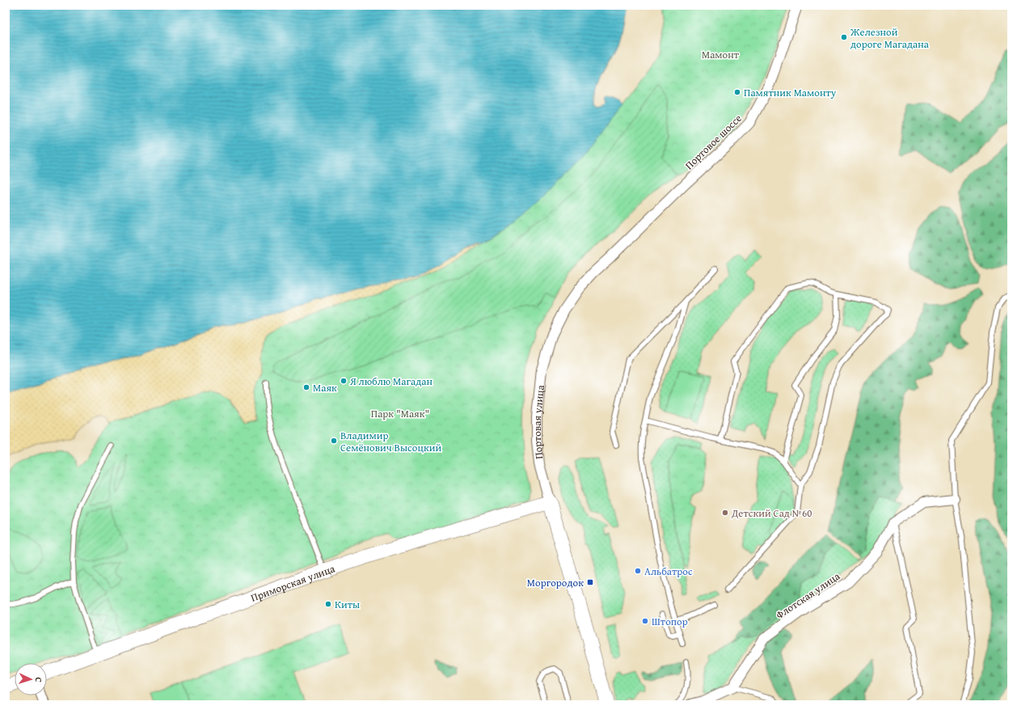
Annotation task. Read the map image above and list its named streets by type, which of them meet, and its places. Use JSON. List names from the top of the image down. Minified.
{"streets":{"street":["Портовое шоссе","Портовая улица","Приморская улица","Флотская улица"]},"crossings":[["Портовое шоссе","Портовая улица"],["Портовая улица","Приморская улица"]],"parks":["Мамонт","Парк \"Маяк\""],"places":{"other":["Железной дороге Магадана","Памятник Мамонту","Я люблю Магадан","Маяк","Владимир Семёнович Высоцкий","Детский Сад №60","Альбатрос","Киты","Штопор"],"transit":["Моргородок"]},"north":"right"}
